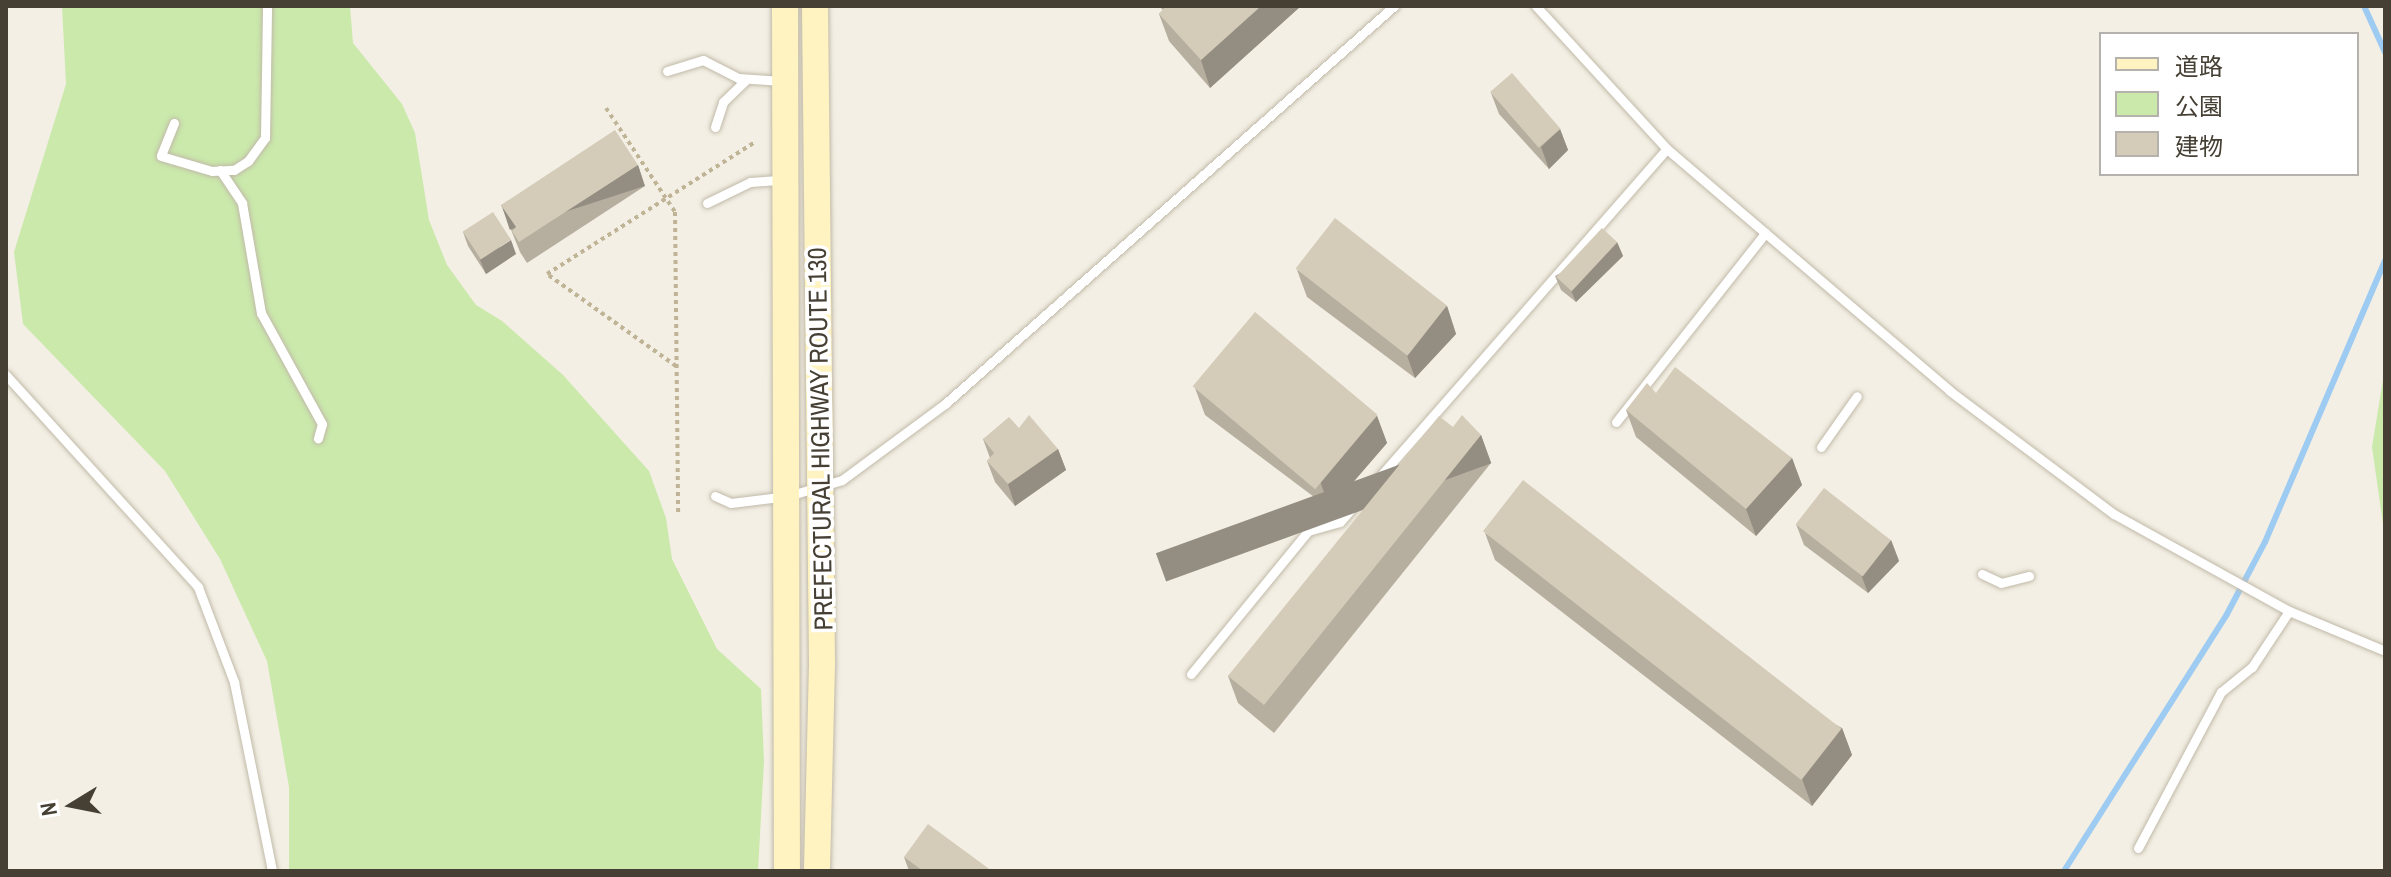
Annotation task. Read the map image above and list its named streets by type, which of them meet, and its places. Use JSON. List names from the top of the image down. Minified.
{"streets":{"main road":["PREFECTURAL HIGHWAY ROUTE 130"]},"legend":["道路","公園","建物"],"north":"left"}
